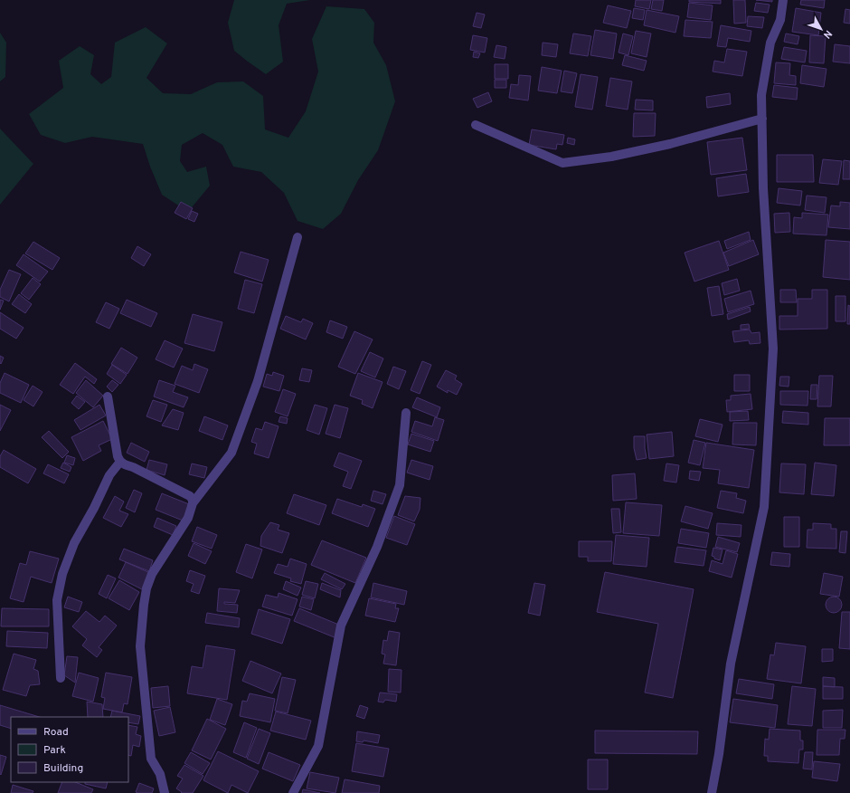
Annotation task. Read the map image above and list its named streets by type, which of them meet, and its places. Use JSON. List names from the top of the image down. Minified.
{"legend":["Road","Park","Building"],"north":"bottom right"}
